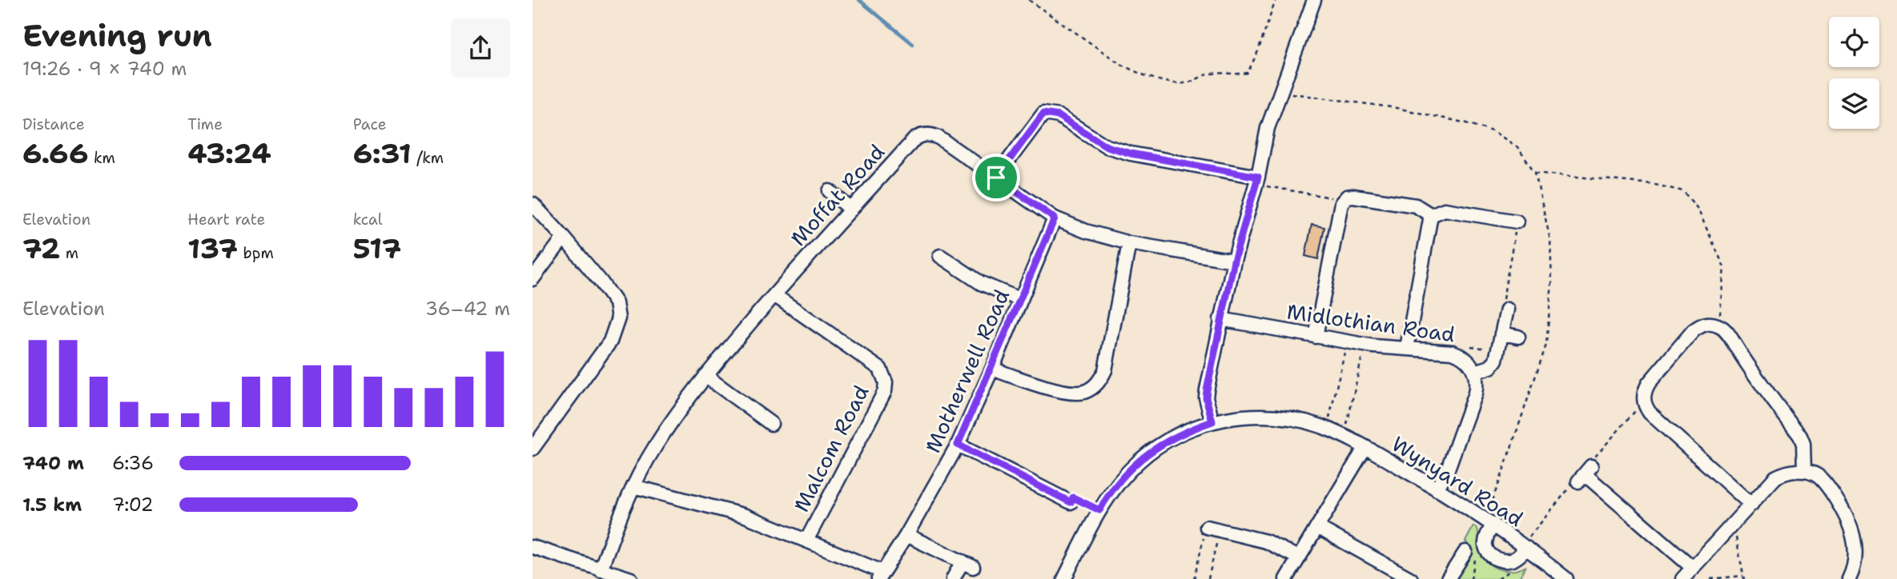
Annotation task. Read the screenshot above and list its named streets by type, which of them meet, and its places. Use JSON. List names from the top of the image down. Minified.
{"streets":{"street":["Moffat Road","Midlothian Road","Motherwell Road","Malcom Road","Wynyard Road"]},"crossings":[["Moffat Road","Motherwell Road"],["Moffat Road","Malcom Road"]],"page":{"heading":["Evening run","19:26 · 9 × 740 m"],"stats":[["Distance","6.66 km"],["Time","43:24"],["Pace","6:31 /km"],["Elevation","72 m"],["Heart rate","137 bpm"],["kcal","517"]],"chart":["Elevation","36–42 m"],"list":[{"name":"740 m","note":"6:36"},{"name":"1.5 km","note":"7:02"}]}}
